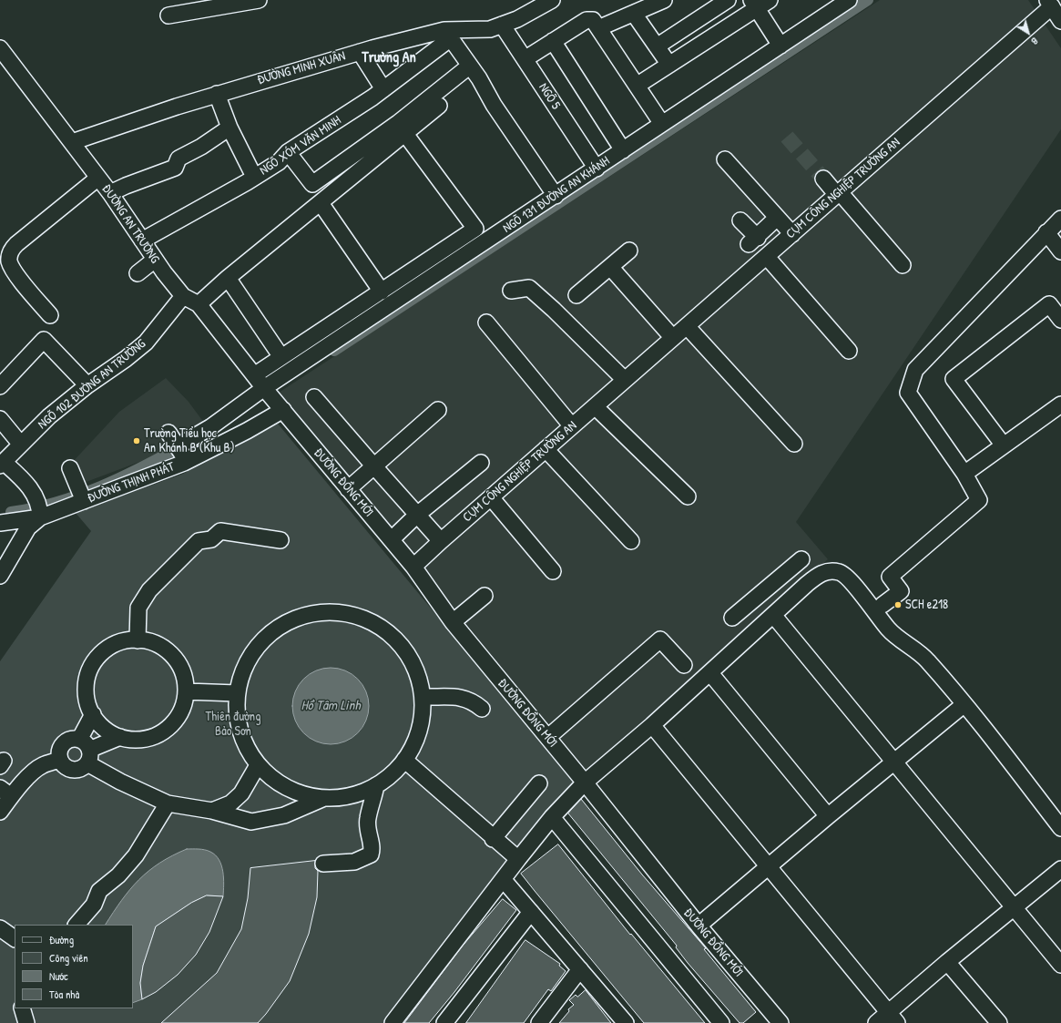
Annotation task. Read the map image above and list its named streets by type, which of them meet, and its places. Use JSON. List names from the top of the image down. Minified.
{"streets":{"street":["ĐƯỜNG MINH XUÂN","NGÕ 5","NGÕ XÓM VĂN MINH","CỤM CÔNG NGHIỆP TRƯỜNG AN","NGÕ 131 ĐƯỜNG AN KHÁNH","ĐƯỜNG AN TRƯỜNG","NGÕ 102 ĐƯỜNG AN TRƯỜNG","ĐƯỜNG THỊNH PHÁT","ĐƯỜNG ĐỒNG MỚI"]},"crossings":[["ĐƯỜNG MINH XUÂN","NGÕ 5"],["ĐƯỜNG MINH XUÂN","NGÕ XÓM VĂN MINH"],["ĐƯỜNG MINH XUÂN","ĐƯỜNG AN TRƯỜNG"],["NGÕ 5","NGÕ 131 ĐƯỜNG AN KHÁNH"],["NGÕ XÓM VĂN MINH","ĐƯỜNG AN TRƯỜNG"],["CỤM CÔNG NGHIỆP TRƯỜNG AN","ĐƯỜNG ĐỒNG MỚI"],["NGÕ 131 ĐƯỜNG AN KHÁNH","ĐƯỜNG AN TRƯỜNG"],["NGÕ 131 ĐƯỜNG AN KHÁNH","ĐƯỜNG THỊNH PHÁT"],["NGÕ 131 ĐƯỜNG AN KHÁNH","ĐƯỜNG ĐỒNG MỚI"],["ĐƯỜNG AN TRƯỜNG","NGÕ 102 ĐƯỜNG AN TRƯỜNG"],["ĐƯỜNG AN TRƯỜNG","ĐƯỜNG THỊNH PHÁT"],["ĐƯỜNG AN TRƯỜNG","ĐƯỜNG ĐỒNG MỚI"],["NGÕ 102 ĐƯỜNG AN TRƯỜNG","ĐƯỜNG THỊNH PHÁT"],["ĐƯỜNG THỊNH PHÁT","ĐƯỜNG ĐỒNG MỚI"]],"districts":["Trường An"],"water":["Hồ Tâm Linh"],"parks":["Thiên đường Bảo Sơn"],"places":["Trường Tiểu học An Khánh B (Khu B)","SCH e218"],"legend":["Đường","Công viên","Nước","Tòa nhà"],"north":"bottom right"}
